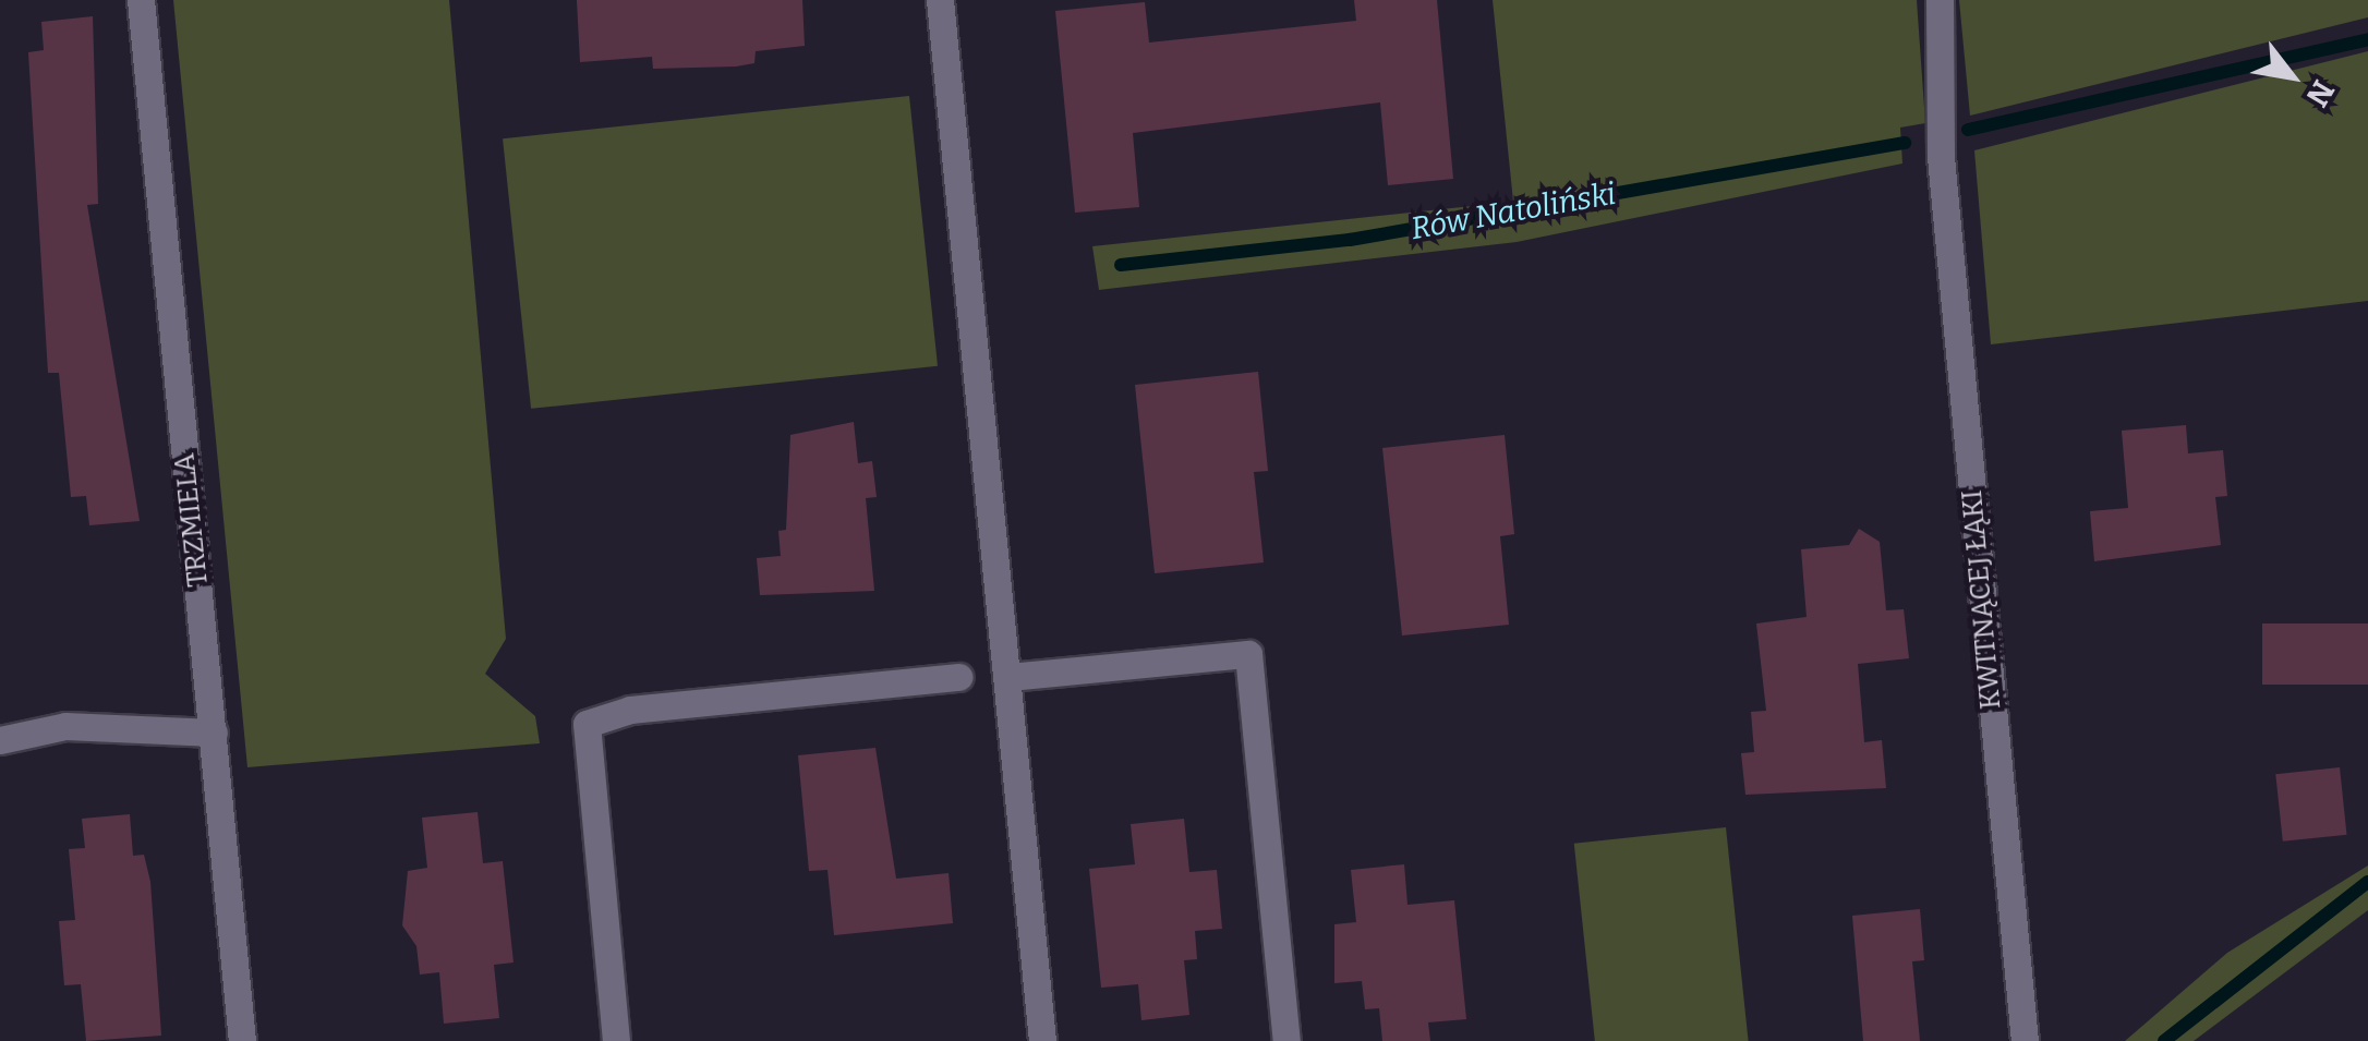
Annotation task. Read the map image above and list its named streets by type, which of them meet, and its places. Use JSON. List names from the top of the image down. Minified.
{"streets":{"street":["TRZMIELA","KWITNĄCEJ ŁĄKI"]},"water":["Rów Natoliński"],"north":"bottom right"}
